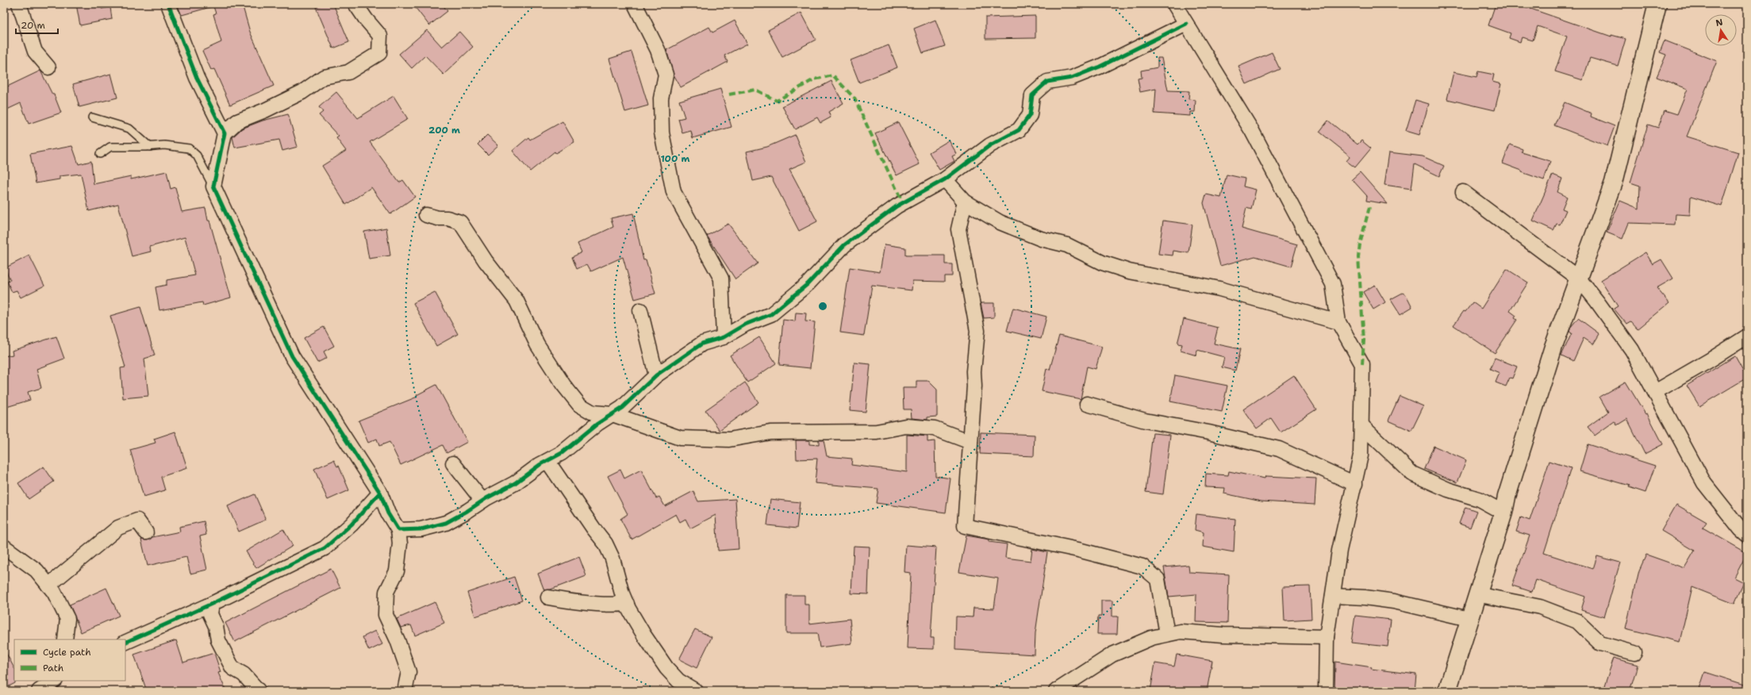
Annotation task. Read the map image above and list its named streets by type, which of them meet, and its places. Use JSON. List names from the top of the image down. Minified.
{"legend":["Cycle path","Path"],"scale_bar":"20 m","north":"top","rings":["200 m","100 m"]}
